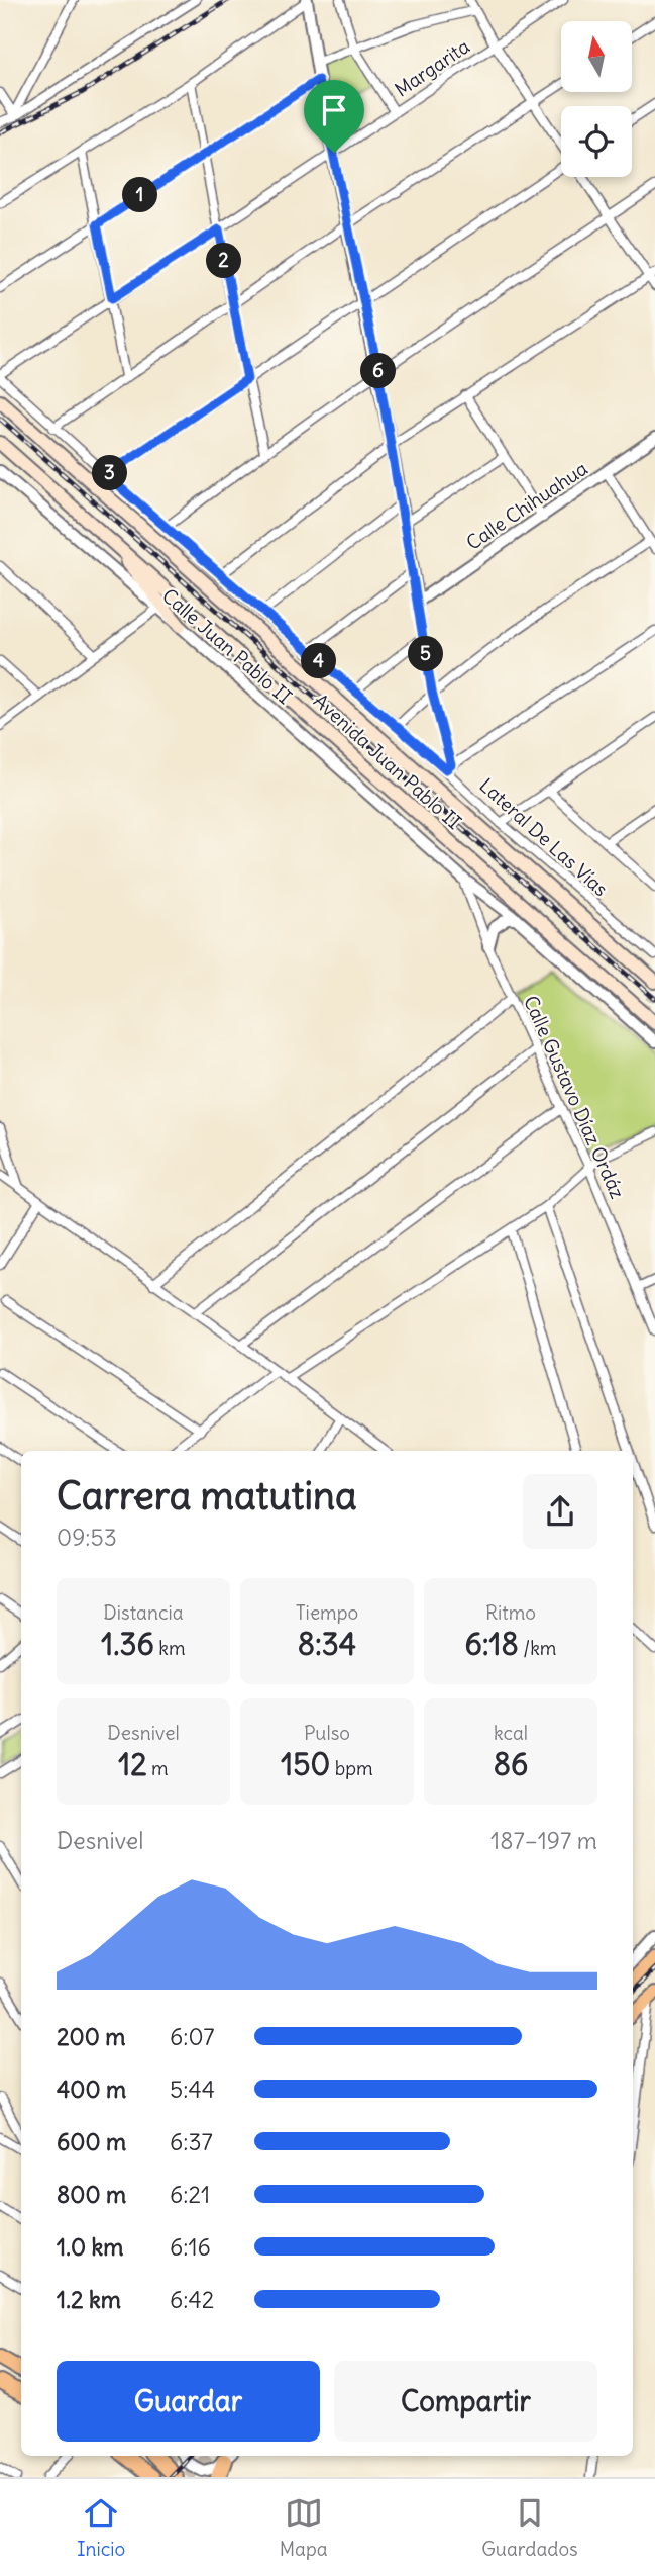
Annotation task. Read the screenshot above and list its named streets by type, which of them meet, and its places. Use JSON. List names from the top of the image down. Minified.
{"streets":{"main road":["Avenida Juan Pablo II"],"street":["Margarita","Calle Chihuahua","Calle Juan Pablo II","Lateral De Las Vías","Calle Gustavo Díaz Ordáz"]},"crossings":[["Margarita","Lateral De Las Vías"],["Calle Juan Pablo II","Calle Gustavo Díaz Ordáz"]],"north":"top","page":{"pins":["1","2","6","3","5","4"],"heading":["Carrera matutina","09:53"],"stats":[["Distancia","1.36 km"],["Tiempo","8:34"],["Ritmo","6:18 /km"],["Desnivel","12 m"],["Pulso","150 bpm"],["kcal","86"]],"chart":["Desnivel","187–197 m"],"list":[{"name":"200 m","note":"6:07"},{"name":"400 m","note":"5:44"},{"name":"600 m","note":"6:37"},{"name":"800 m","note":"6:21"},{"name":"1.0 km","note":"6:16"},{"name":"1.2 km","note":"6:42"}],"buttons":["Guardar","Compartir"],"tabs":["Inicio","Mapa","Guardados"]}}
